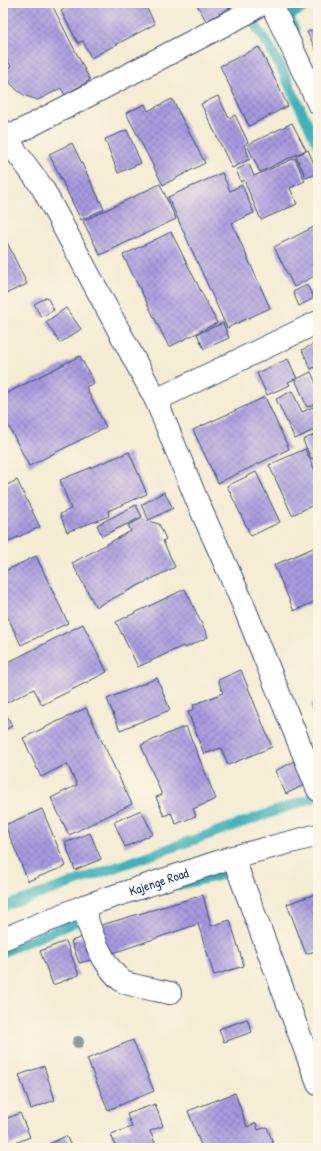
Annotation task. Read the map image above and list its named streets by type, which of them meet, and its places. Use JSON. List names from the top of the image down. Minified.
{"streets":{"street":["Kajenge Road"]}}
